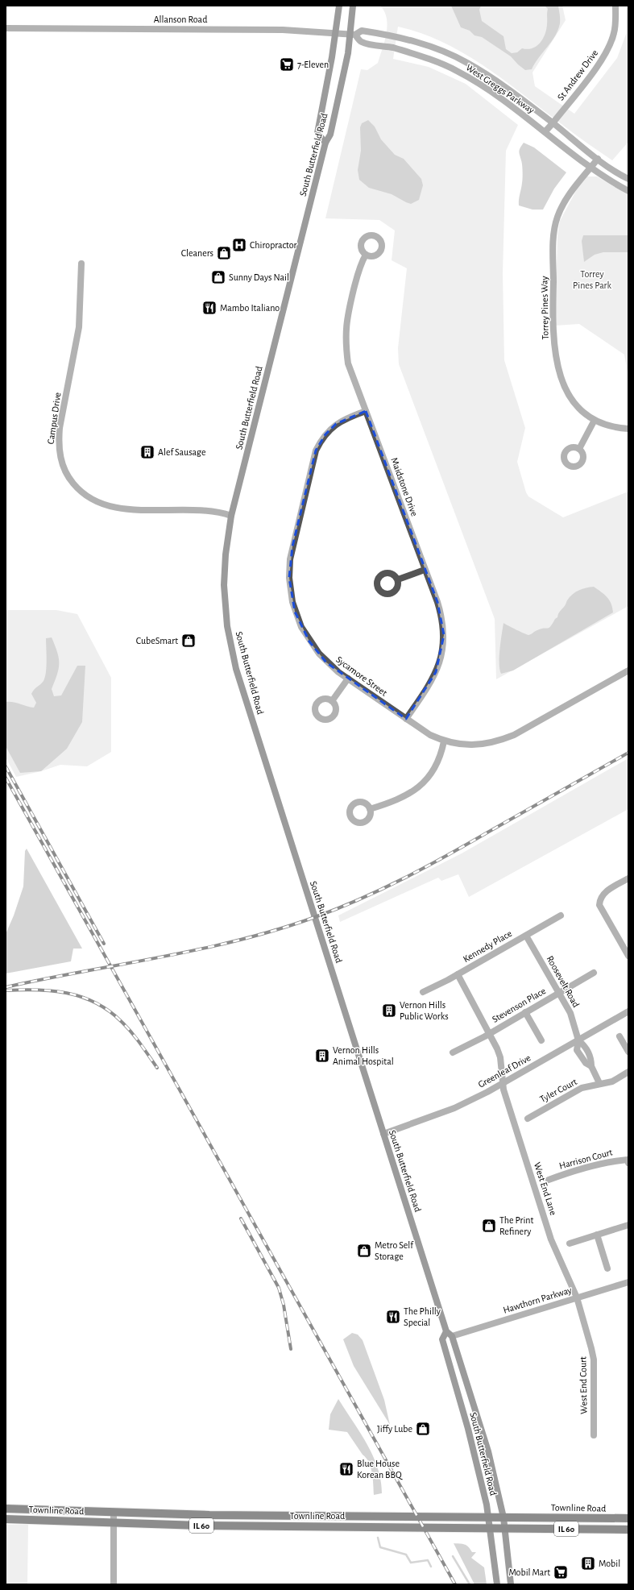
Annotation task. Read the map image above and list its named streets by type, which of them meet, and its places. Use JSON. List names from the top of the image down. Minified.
{"streets":{"main road":["South Butterfield Road","Townline Road","IL 60"],"street":["Allanson Road","St Andrew Drive","West Greggs Parkway","Torrey Pines Way","Campus Drive","Maidstone Drive","Sycamore Street","Kennedy Place","Roosevelt Road","Stevenson Place","Greenleaf Drive","Tyler Court","Harrison Court","West End Lane","Hawthorn Parkway","West End Court"]},"crossings":[["Allanson Road","West Greggs Parkway"],["Allanson Road","South Butterfield Road"],["St Andrew Drive","West Greggs Parkway"],["West Greggs Parkway","South Butterfield Road"],["West Greggs Parkway","Torrey Pines Way"],["South Butterfield Road","Campus Drive"],["South Butterfield Road","Greenleaf Drive"],["South Butterfield Road","Hawthorn Parkway"],["South Butterfield Road","Townline Road"],["Maidstone Drive","Sycamore Street"],["Kennedy Place","Roosevelt Road"],["Kennedy Place","West End Lane"],["Roosevelt Road","Stevenson Place"],["Roosevelt Road","Greenleaf Drive"],["Stevenson Place","West End Lane"],["Greenleaf Drive","West End Lane"],["West End Lane","Hawthorn Parkway"],["West End Lane","West End Court"],["Hawthorn Parkway","West End Court"]],"parks":["Torrey Pines Park"],"places":{"supermarket":["7-Eleven","Mobil Mart"],"hospital":["Chiropractor"],"shop":["Cleaners","Sunny Days Nail","CubeSmart","The Print Refinery","Metro Self Storage","Jiffy Lube"],"restaurant":["Mambo Italiano","The Philly Special","Blue House Korean BBQ"],"building":["Alef Sausage","Vernon Hills Public Works","Vernon Hills Animal Hospital","Mobil"]}}
